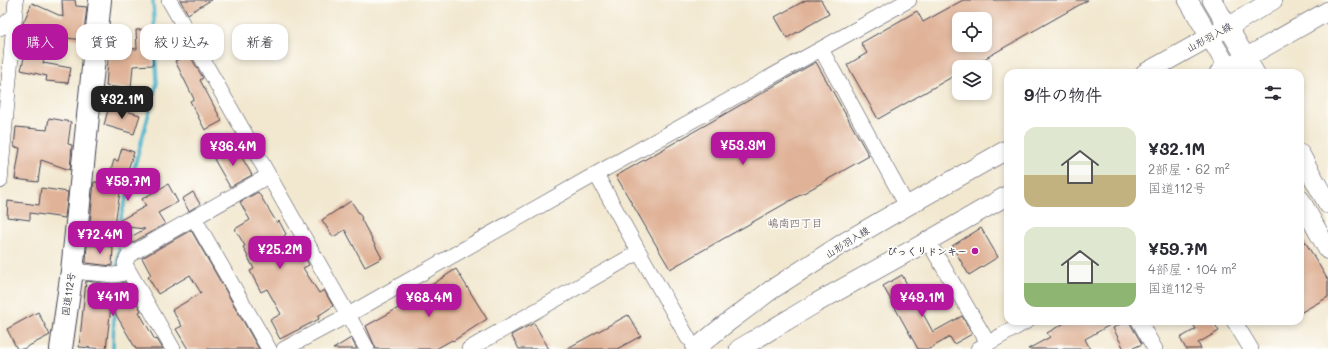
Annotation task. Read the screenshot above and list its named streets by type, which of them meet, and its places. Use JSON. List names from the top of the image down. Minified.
{"streets":{"highway":["国道112号"],"main road":["山形羽入線"]},"districts":["嶋南四丁目"],"places":["びっくりドンキー"],"page":{"chip":["購入","賃貸","絞り込み","新着"],"heading":"9件の物件","price":["¥32.1M","¥53.3M","¥36.4M","¥59.7M","¥72.4M","¥25.2M","¥41M","¥68.4M","¥49.1M"],"list":[{"name":"¥32.1M","note":"2部屋 · 62 m² · 国道112号"},{"name":"¥59.7M","note":"4部屋 · 104 m² · 国道112号"}]}}
